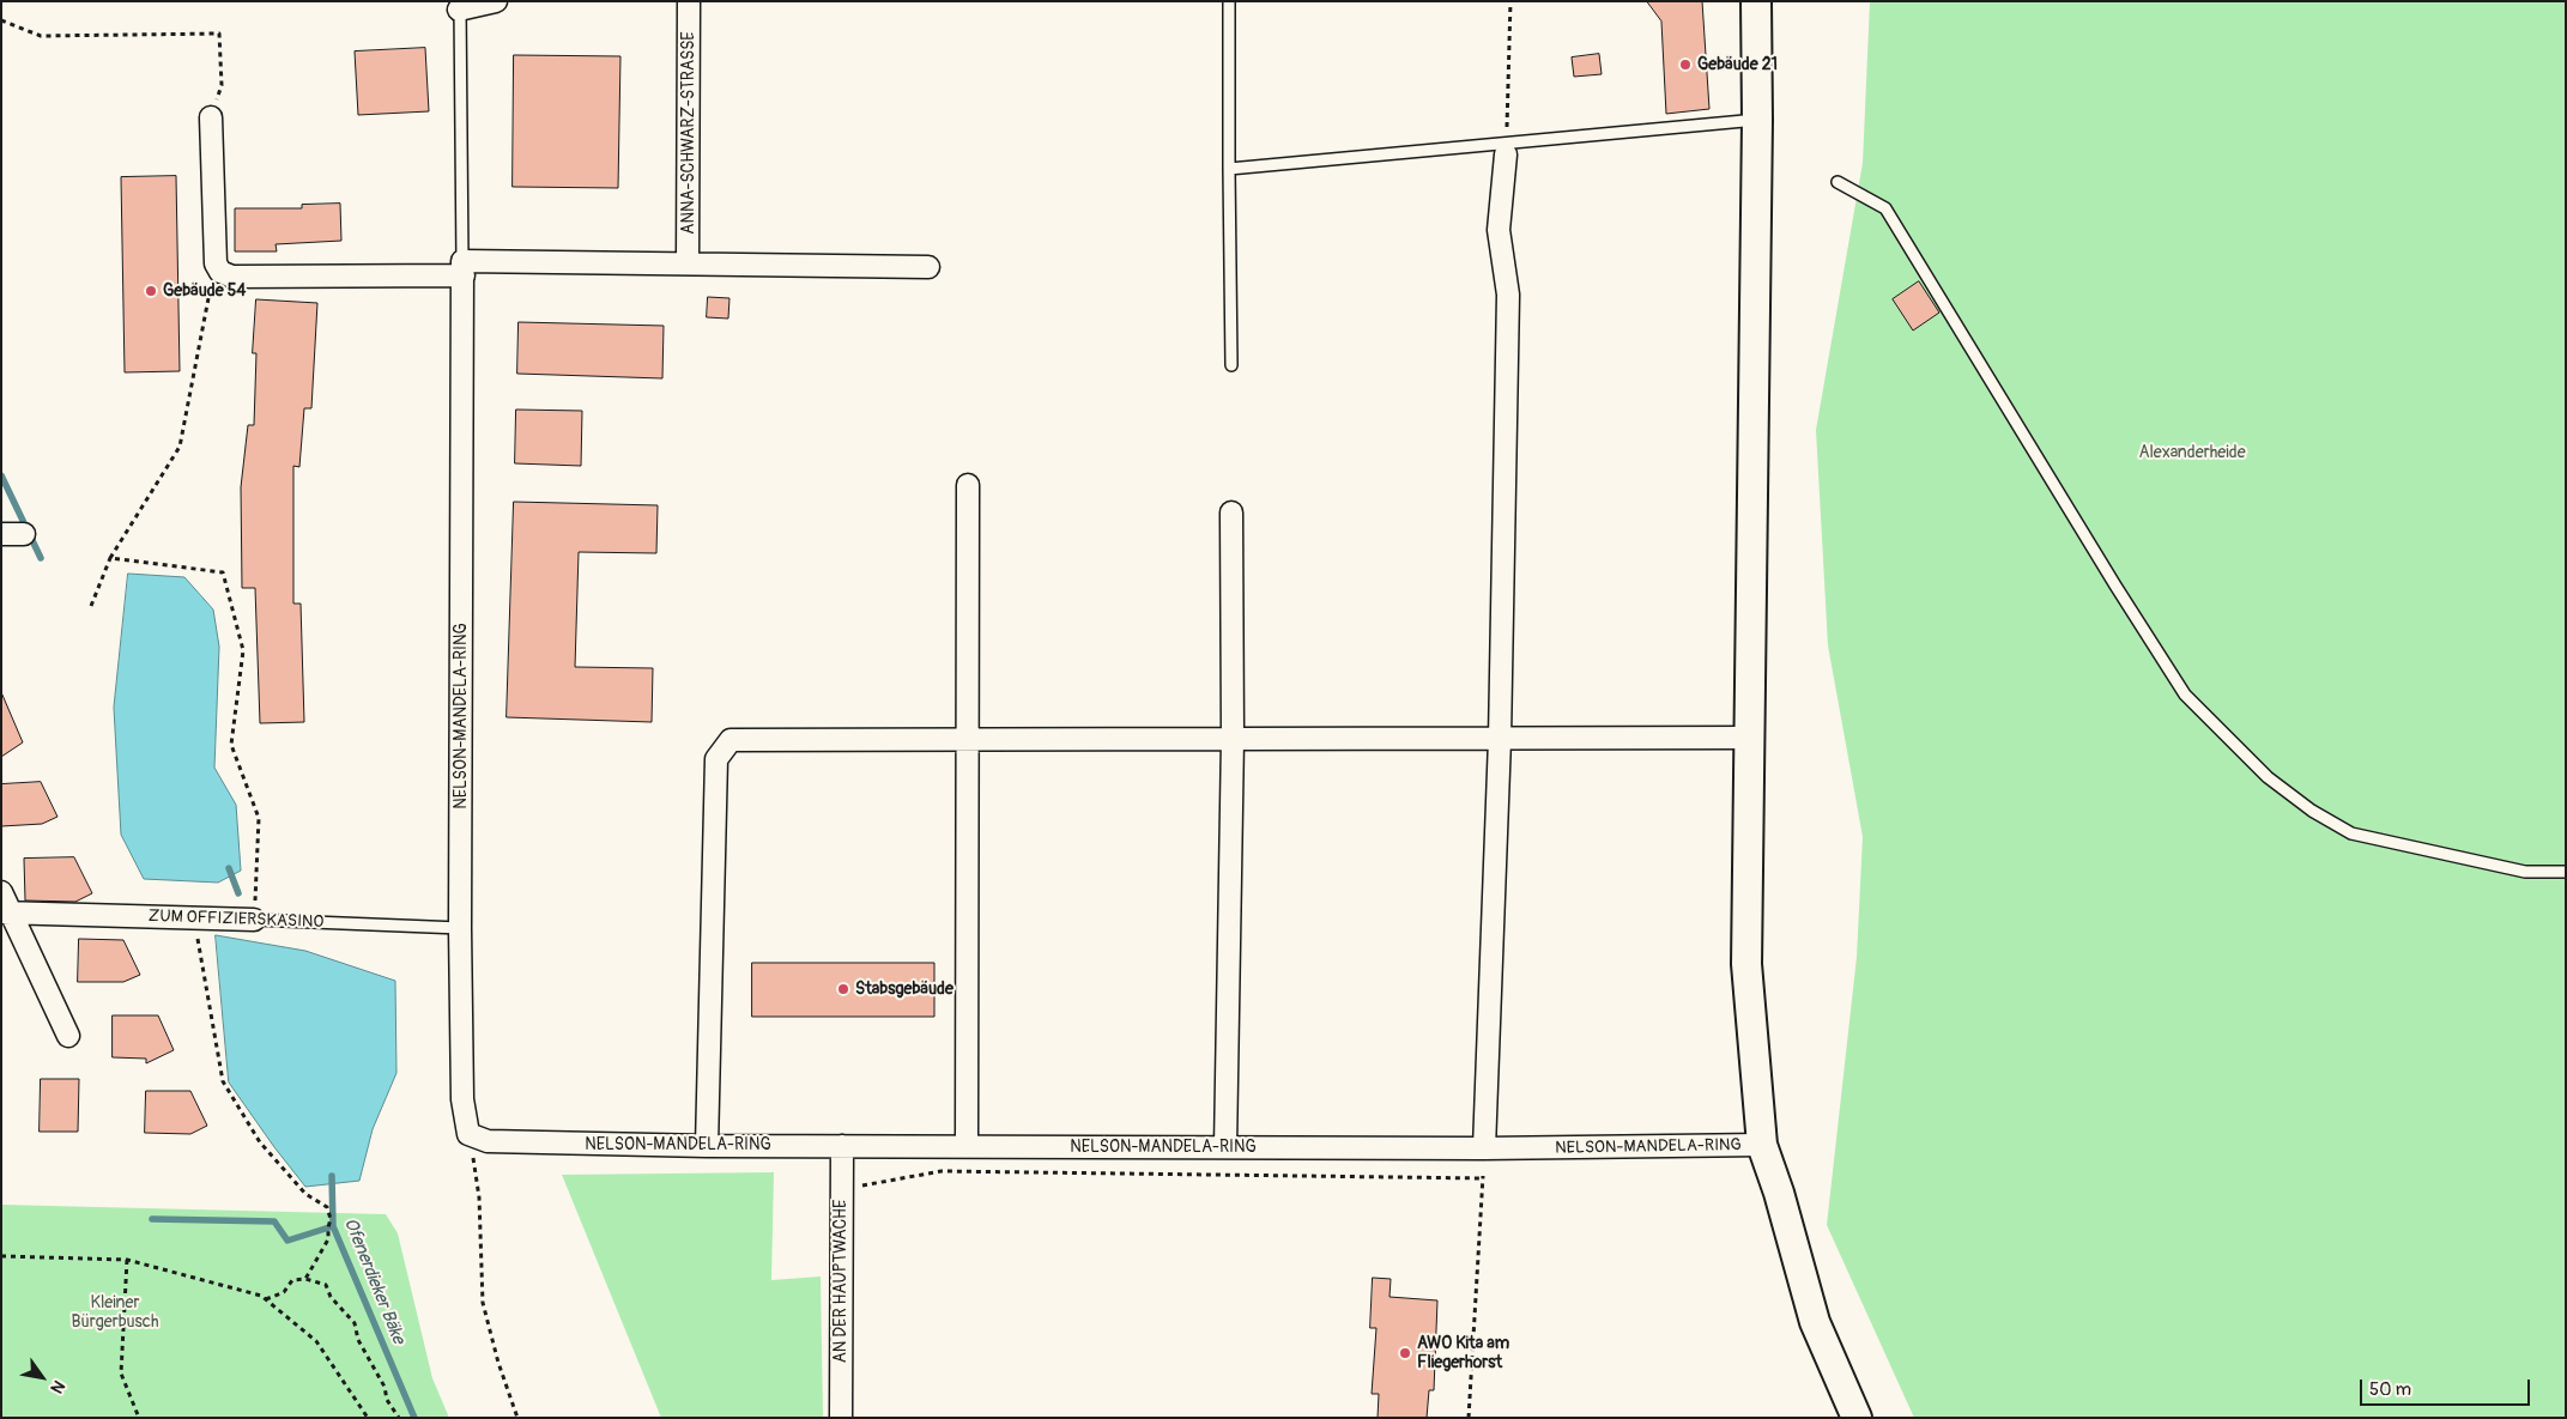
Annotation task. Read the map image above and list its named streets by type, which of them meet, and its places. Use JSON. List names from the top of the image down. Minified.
{"streets":{"street":["ANNA-SCHWARZ-STRASSE","NELSON-MANDELA-RING","ZUM OFFIZIERSKASINO","AN DER HAUPTWACHE"]},"crossings":[["NELSON-MANDELA-RING","ZUM OFFIZIERSKASINO"],["NELSON-MANDELA-RING","AN DER HAUPTWACHE"]],"water":["Ofenerdieker Bäke"],"parks":["Alexanderheide","Kleiner Bürgerbusch"],"places":["Gebäude 21","Gebäude 54","Stabsgebäude","AWO Kita am Fliegerhorst"],"scale_bar":"50 m","north":"bottom right"}
